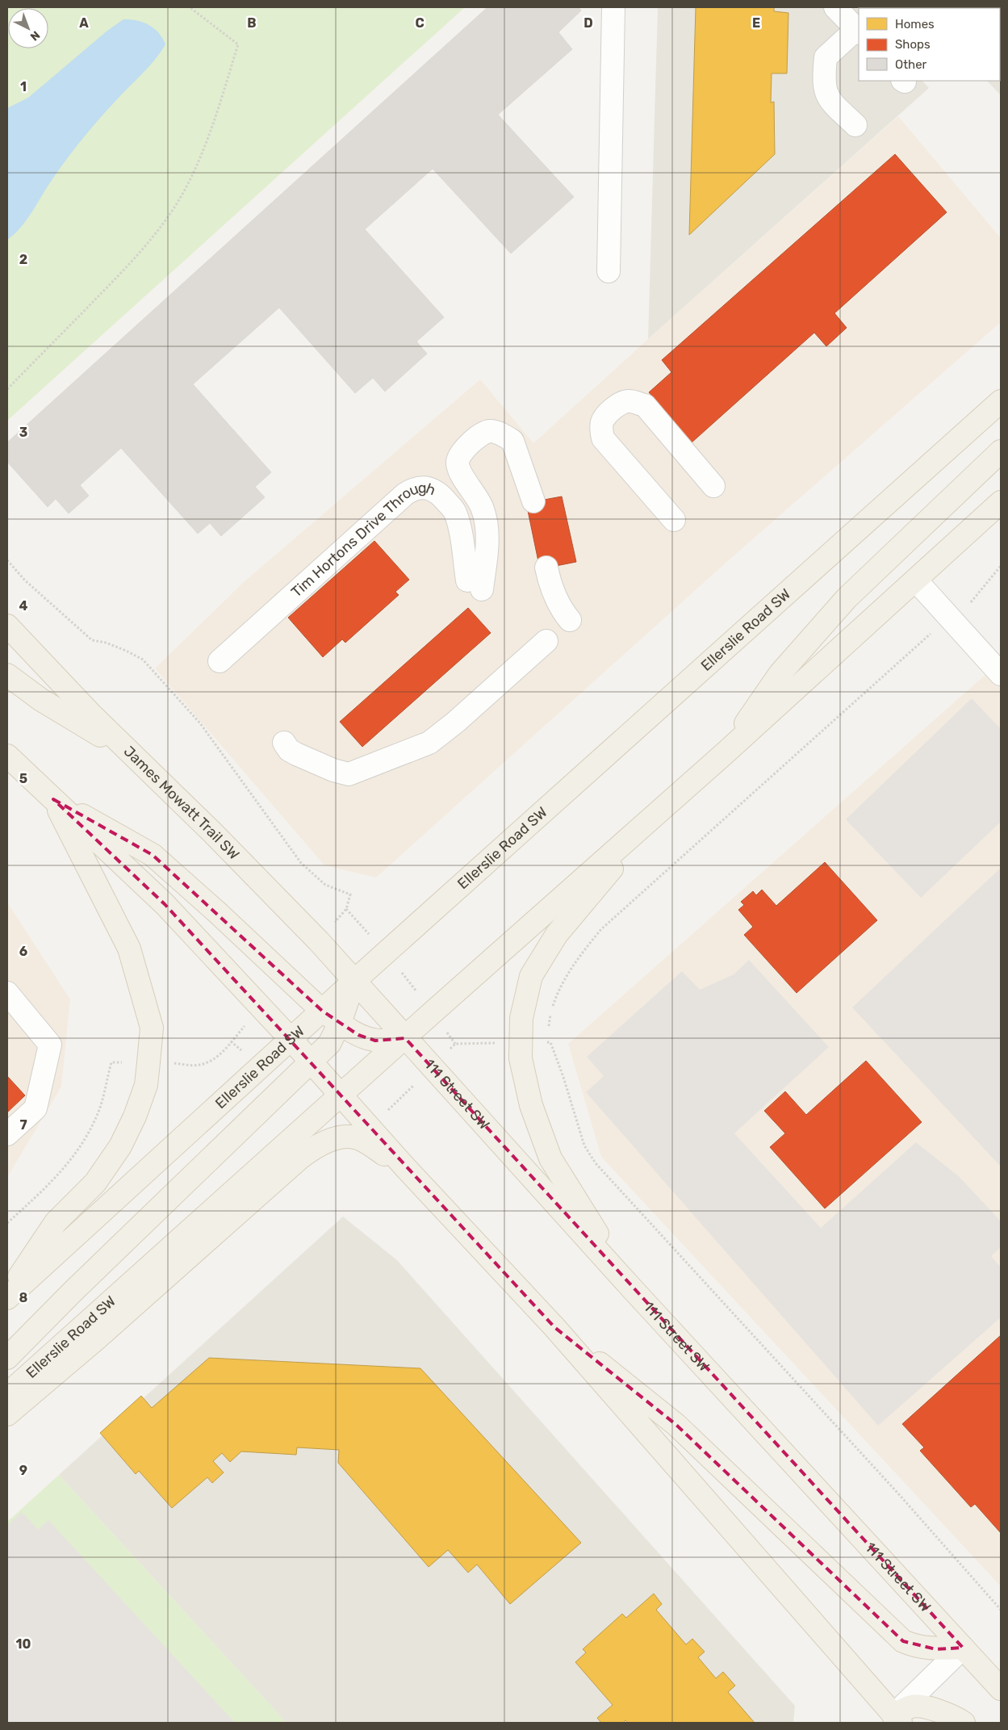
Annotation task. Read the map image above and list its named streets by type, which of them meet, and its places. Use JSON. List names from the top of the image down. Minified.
{"streets":{"main road":["Ellerslie Road SW","James Mowatt Trail SW","111 Street SW"],"lane":["Tim Hortons Drive Through"]},"crossings":[["Ellerslie Road SW","James Mowatt Trail SW"],["Ellerslie Road SW","111 Street SW"],["James Mowatt Trail SW","111 Street SW"]],"legend":["Homes","Shops","Other"],"north":"bottom right","grid":{"columns":["A","B","C","D","E"],"rows":["1","2","3","4","5","6","7","8","9","10"]}}
